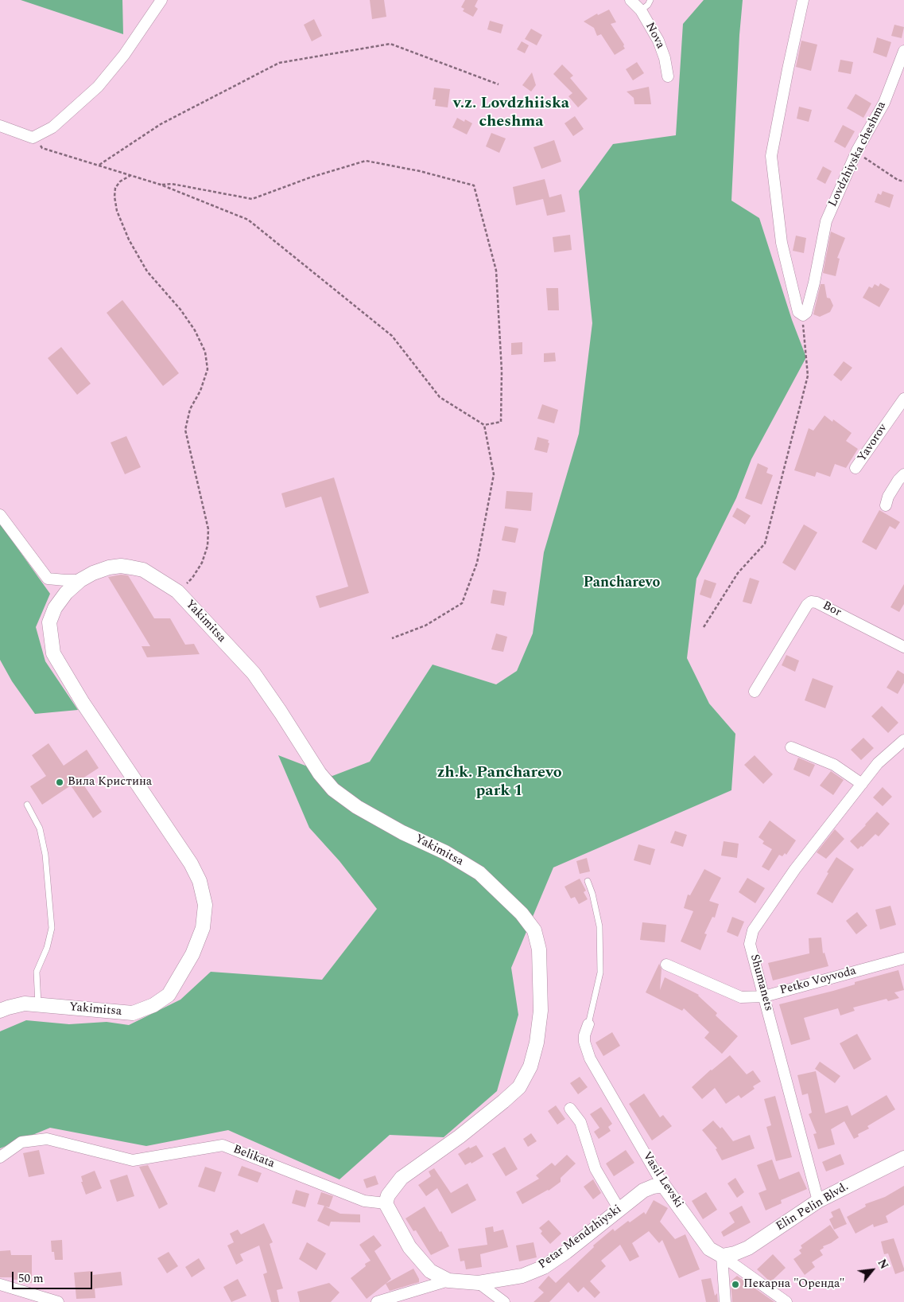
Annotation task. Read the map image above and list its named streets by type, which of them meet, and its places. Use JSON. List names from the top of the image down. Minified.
{"streets":{"street":["Nova","Lovdzhiyska cheshma","Yavorov","Bor","Yakimitsa","Petko Voyvoda","Shumanets","Belikata","Vasil Levski","Elin Pelin Blvd.","Petar Mendzhiyski"]},"crossings":[["Yakimitsa","Belikata"],["Petko Voyvoda","Shumanets"],["Shumanets","Elin Pelin Blvd."],["Vasil Levski","Elin Pelin Blvd."],["Vasil Levski","Petar Mendzhiyski"]],"districts":["v.z. Lovdzhiiska cheshma","Pancharevo","zh.k. Pancharevo park 1"],"places":["Вила Кристина","Пекарна \"Оренда\""],"scale_bar":"50 m","north":"top right"}
